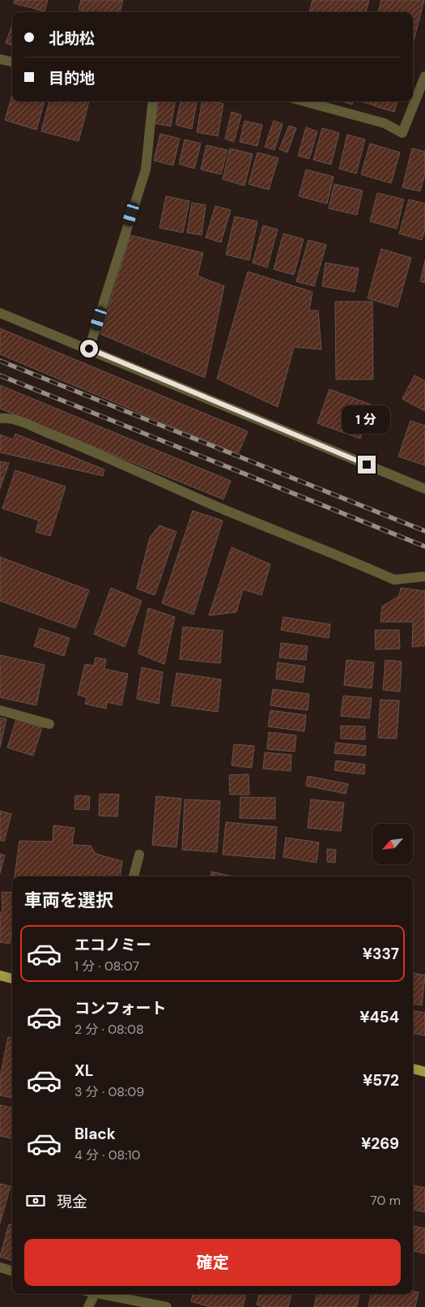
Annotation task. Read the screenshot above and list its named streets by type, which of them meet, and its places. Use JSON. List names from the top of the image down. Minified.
{"north":"bottom left","page":{"banner":["北助松","目的地"],"bubble":"1 分","heading":"車両を選択","list":[{"name":"エコノミー","note":"1 分 · 08:07","value":"¥337"},{"name":"コンフォート","note":"2 分 · 08:08","value":"¥454"},{"name":"XL","note":"3 分 · 08:09","value":"¥572"},{"name":"Black","note":"4 分 · 08:10","value":"¥269"}],"pay":["現金","70 m"],"buttons":"確定"}}
